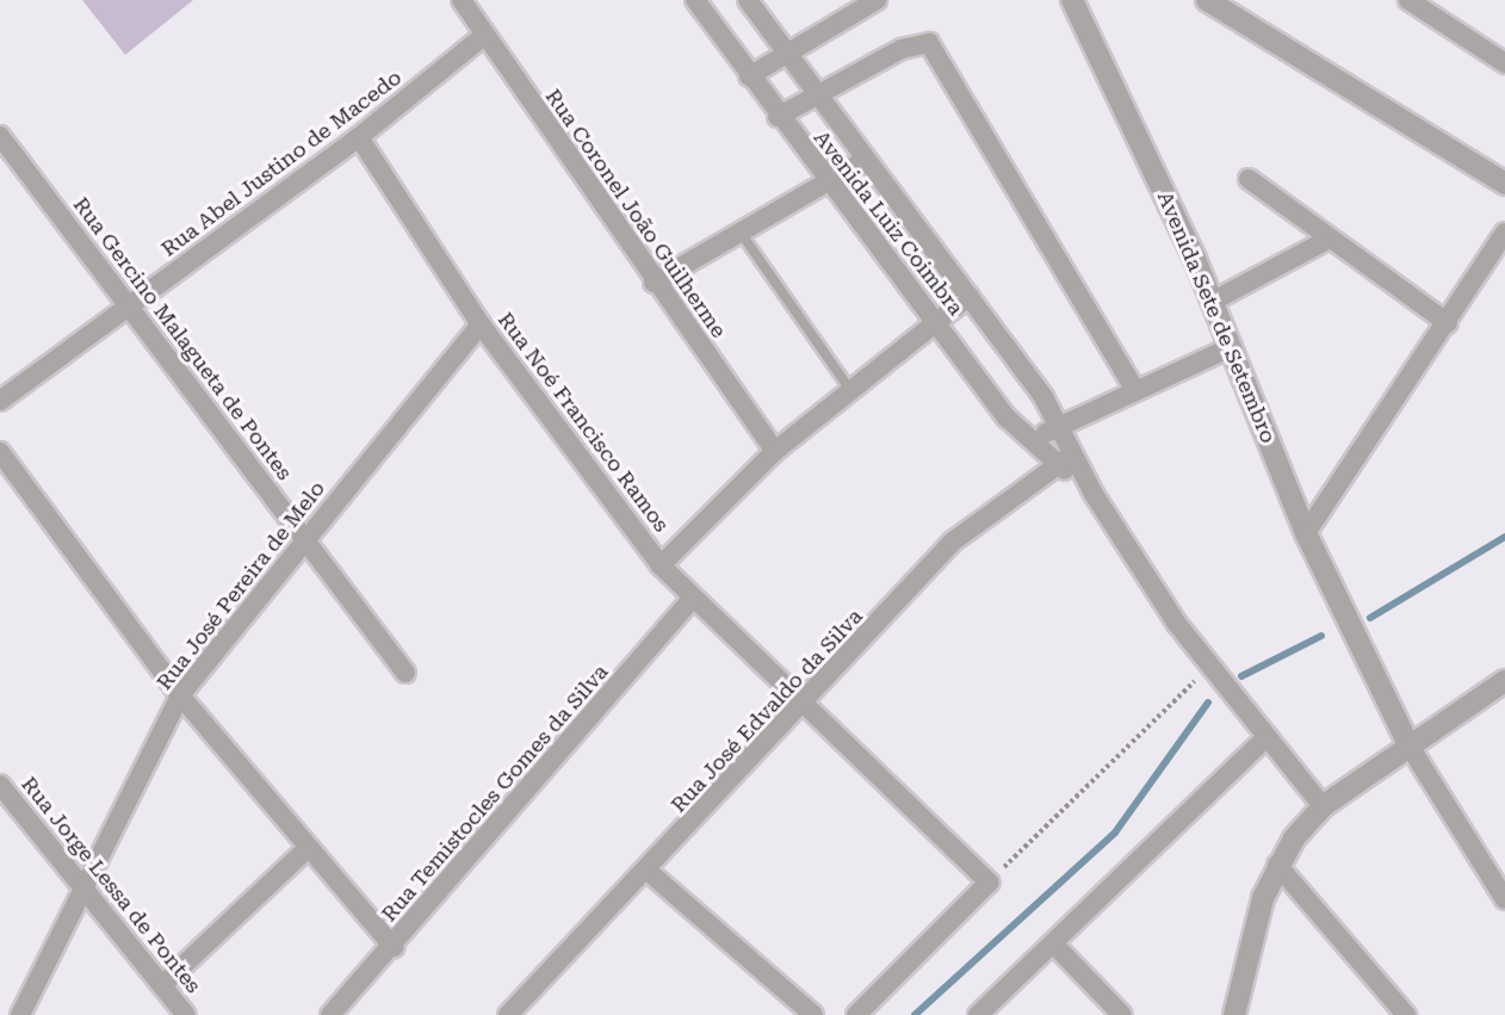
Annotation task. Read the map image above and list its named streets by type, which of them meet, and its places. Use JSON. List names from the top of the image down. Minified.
{"streets":{"street":["Rua Abel Justino de Macedo","Rua Coronel João Guilherme","Avenida Luiz Coimbra","Avenida Sete de Setembro","Rua Gercino Malagueta de Pontes","Rua Noé Francisco Ramos","Rua José Pereira de Melo","Rua José Edvaldo da Silva","Rua Temistocles Gomes da Silva","Rua Jorge Lessa de Pontes"]},"crossings":[["Rua Abel Justino de Macedo","Rua Coronel João Guilherme"],["Rua Abel Justino de Macedo","Rua Gercino Malagueta de Pontes"],["Rua Abel Justino de Macedo","Rua Noé Francisco Ramos"],["Avenida Luiz Coimbra","Rua José Edvaldo da Silva"],["Rua Gercino Malagueta de Pontes","Rua José Pereira de Melo"],["Rua Noé Francisco Ramos","Rua José Pereira de Melo"],["Rua Noé Francisco Ramos","Rua José Edvaldo da Silva"],["Rua Noé Francisco Ramos","Rua Temistocles Gomes da Silva"],["Rua José Pereira de Melo","Rua Jorge Lessa de Pontes"]]}
